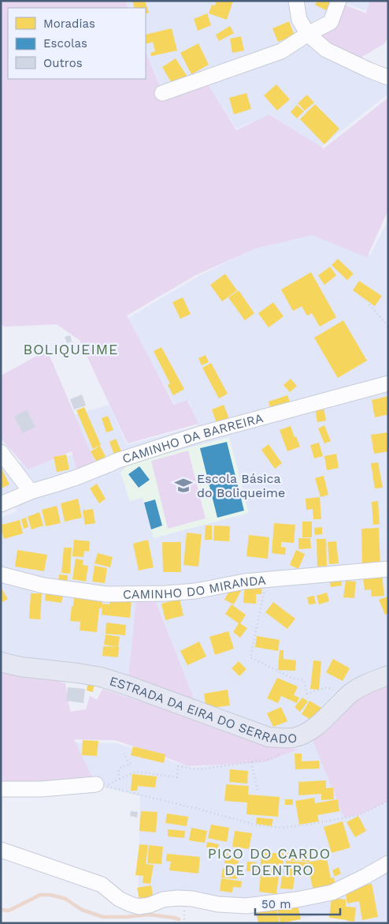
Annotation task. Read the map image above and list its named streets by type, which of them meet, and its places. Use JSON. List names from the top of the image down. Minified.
{"streets":{"main road":["ESTRADA DA EIRA DO SERRADO"],"street":["CAMINHO DA BARREIRA","CAMINHO DO MIRANDA"]},"districts":["BOLIQUEIME","PICO DO CARDO DE DENTRO"],"places":{"school or university":["Escola Básica do Boliqueime"]},"legend":["Moradias","Escolas","Outros"],"scale_bar":"50 m"}
